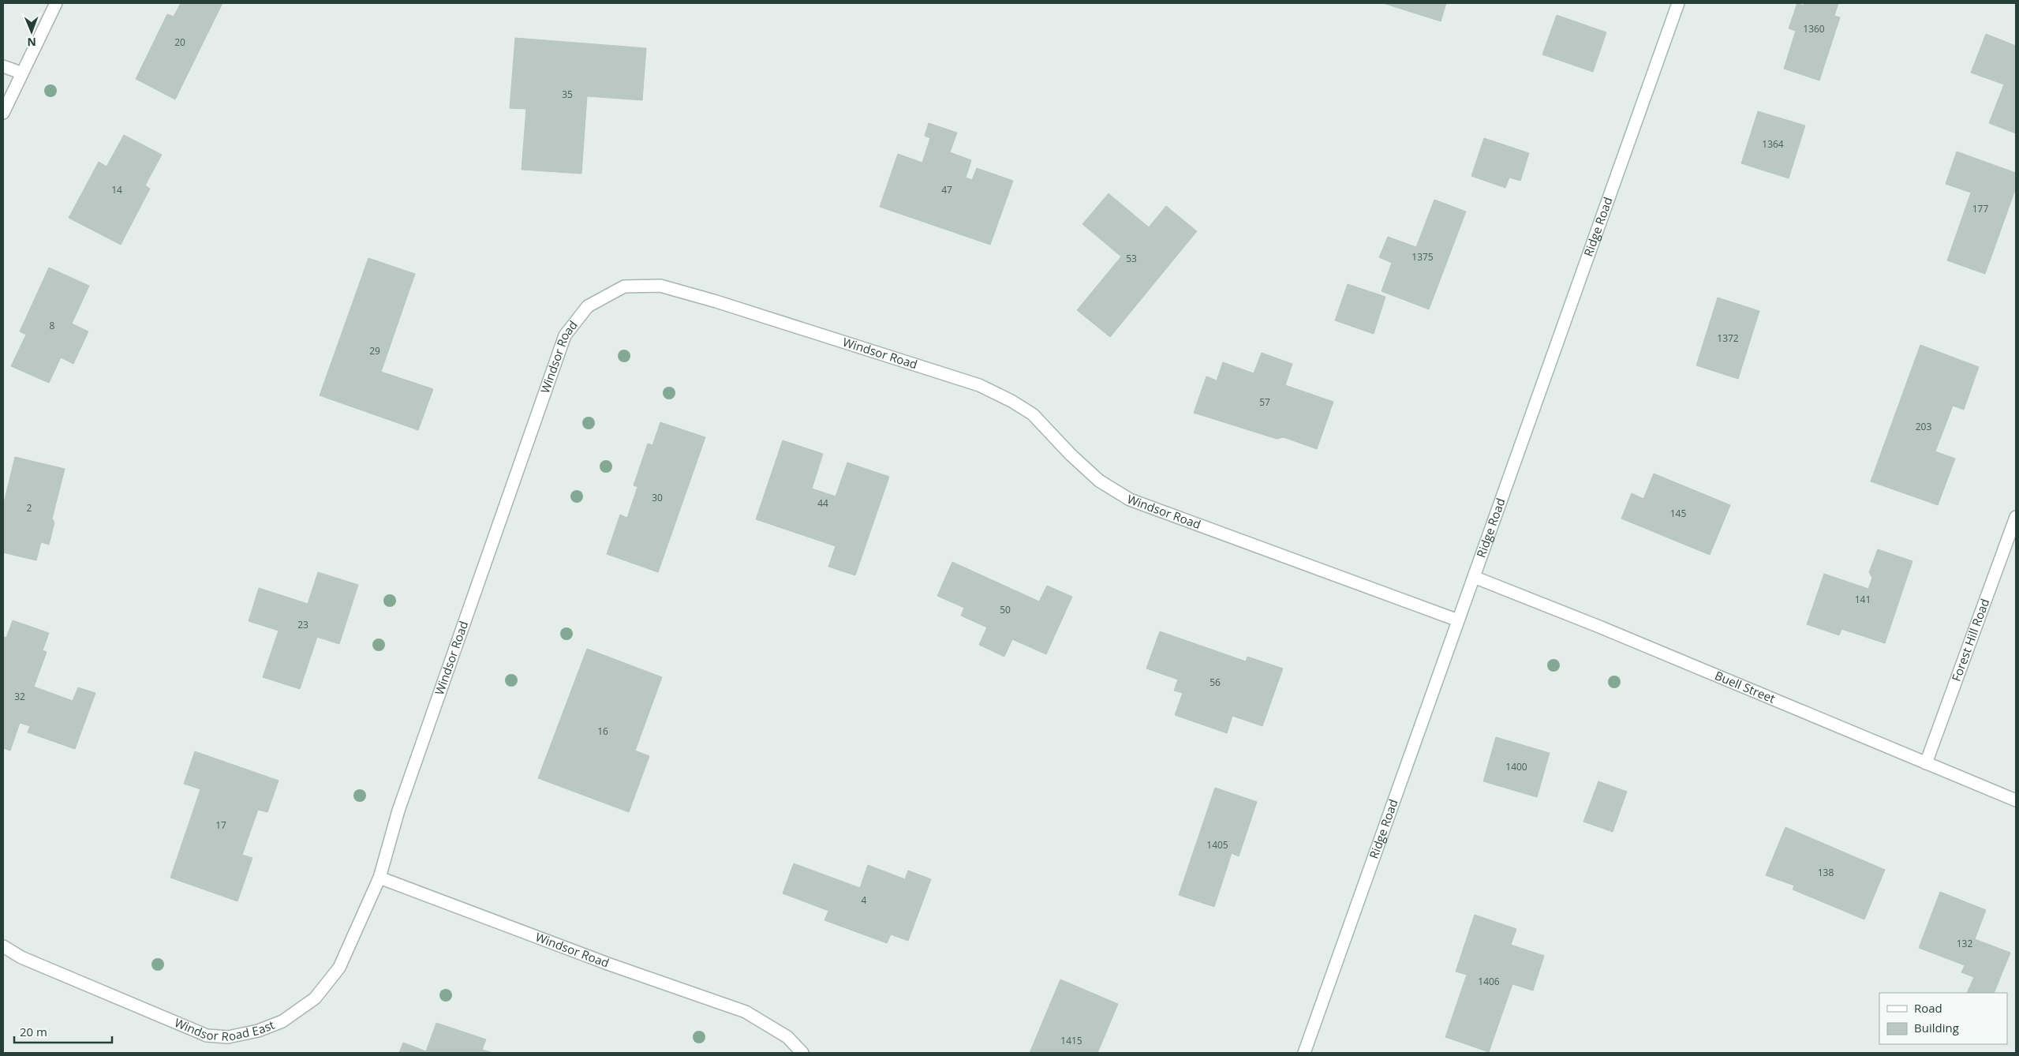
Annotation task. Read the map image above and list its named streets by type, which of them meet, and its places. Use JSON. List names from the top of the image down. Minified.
{"streets":{"street":["Ridge Road","Windsor Road","Forest Hill Road","Buell Street","Windsor Road East"]},"crossings":[["Ridge Road","Windsor Road"],["Ridge Road","Buell Street"],["Windsor Road","Windsor Road East"],["Forest Hill Road","Buell Street"]],"house_numbers":["1360","20","35","1364","14","47","177","1375","53","8","1372","29","57","203","30","44","2","145","141","50","23","56","32","16","1400","17","1405","138","4","132","1406","1415"],"legend":["Road","Building"],"scale_bar":"20 m","north":"bottom"}
